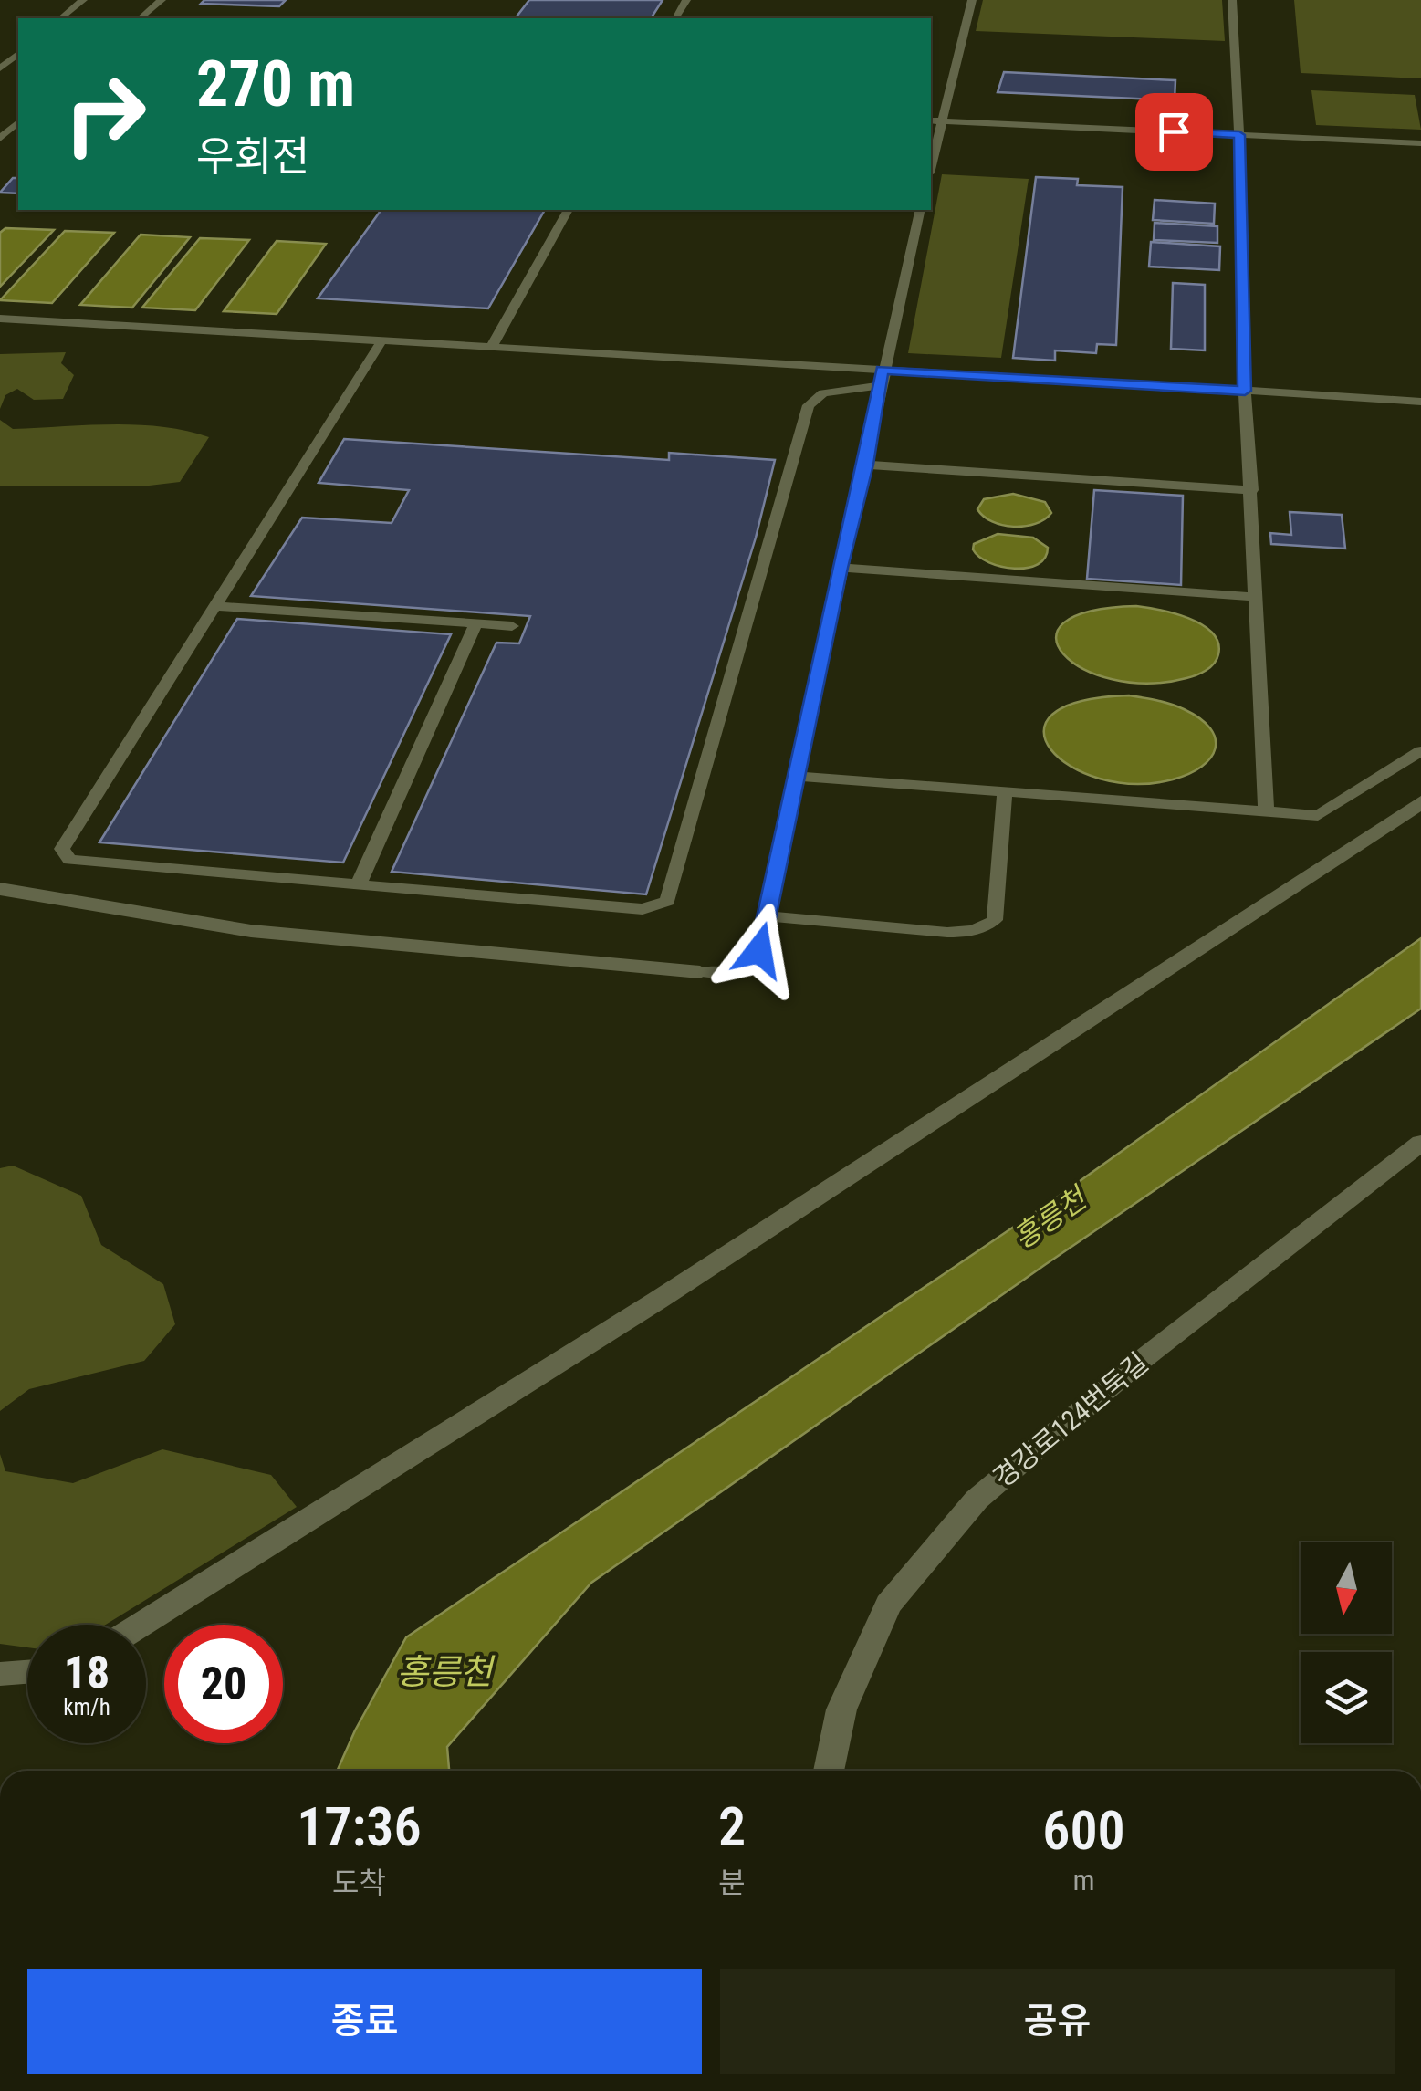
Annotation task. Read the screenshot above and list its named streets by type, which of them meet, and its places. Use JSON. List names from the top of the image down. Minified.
{"streets":{"street":["경강로124번둑길"]},"water":["홍릉천"],"north":"bottom","page":{"turn":["270 m","우회전"],"speed":"18 km/h","limit":"20","eta":["17:36","도착","2","분","600","m"],"buttons":["종료","공유"]}}
